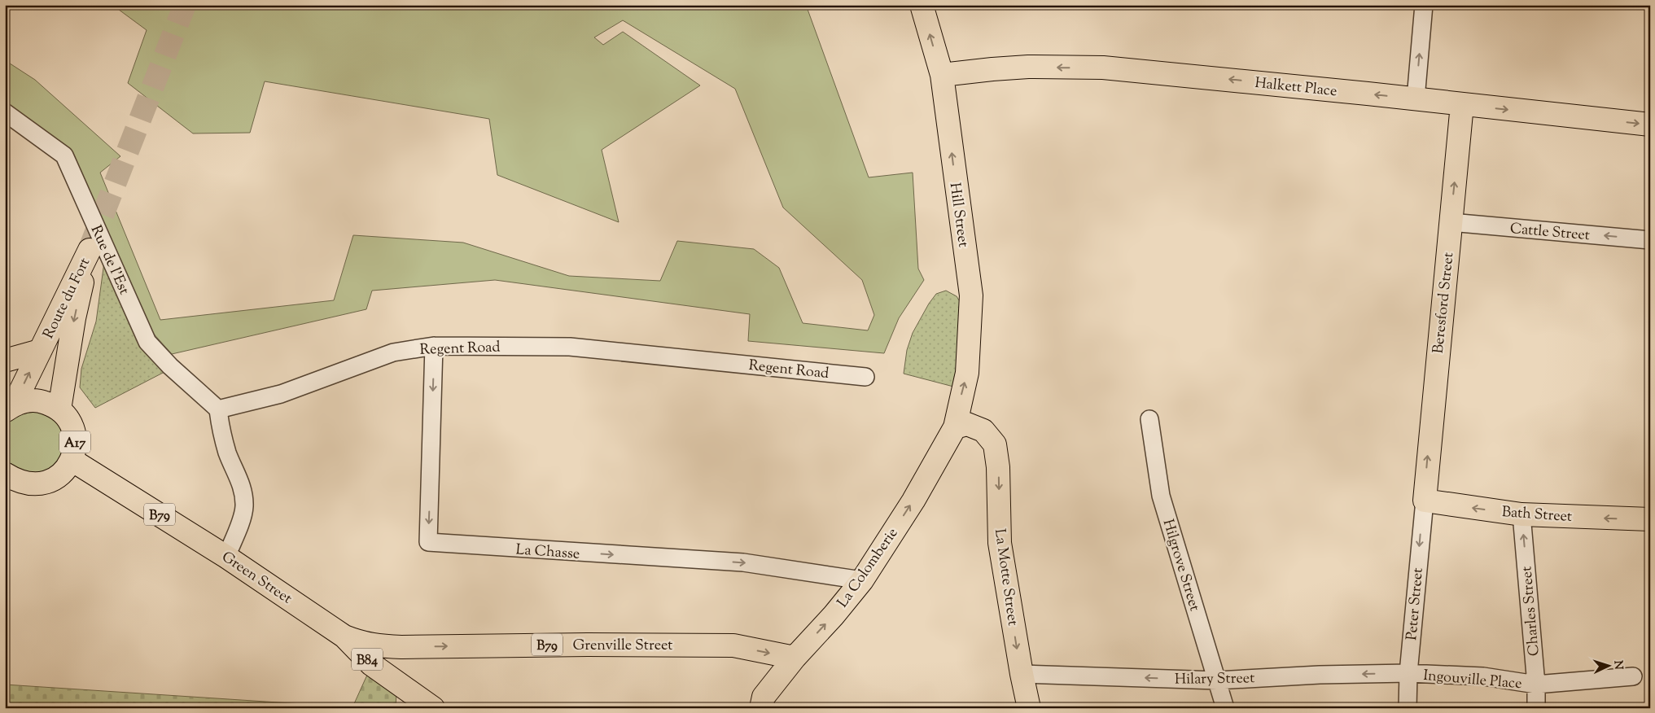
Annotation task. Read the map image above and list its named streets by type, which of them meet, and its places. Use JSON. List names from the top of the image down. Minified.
{"streets":{"main road":["Halkett Place","Hill Street","Route du Fort","Beresford Street","A17","Bath Street","B79","La Colomberie","Green Street","La Motte Street","Grenville Street","B84"],"street":["Cattle Street","Rue de l'Est","Regent Road","La Chasse","Hilgrove Street","Peter Street","Charles Street","Hilary Street","Ingouville Place"]},"crossings":[["Halkett Place","Hill Street"],["Halkett Place","Beresford Street"],["Hill Street","La Colomberie"],["Hill Street","La Motte Street"],["Cattle Street","Beresford Street"],["Rue de l'Est","Regent Road"],["Route du Fort","A17"],["Beresford Street","Bath Street"],["Beresford Street","Peter Street"],["Regent Road","La Chasse"],["A17","Green Street"],["Bath Street","Peter Street"],["Bath Street","Charles Street"],["La Chasse","La Colomberie"],["Hilgrove Street","Hilary Street"],["La Colomberie","La Motte Street"],["La Colomberie","Grenville Street"],["Green Street","Grenville Street"],["Green Street","B84"],["La Motte Street","Hilary Street"],["Peter Street","Hilary Street"],["Peter Street","Ingouville Place"],["Charles Street","Ingouville Place"],["Grenville Street","B84"],["Hilary Street","Ingouville Place"]],"one_way":["Hill Street","Cattle Street","Beresford Street","Bath Street","La Colomberie","La Motte Street","Peter Street","Charles Street","Grenville Street","Hilary Street"],"north":"right"}
